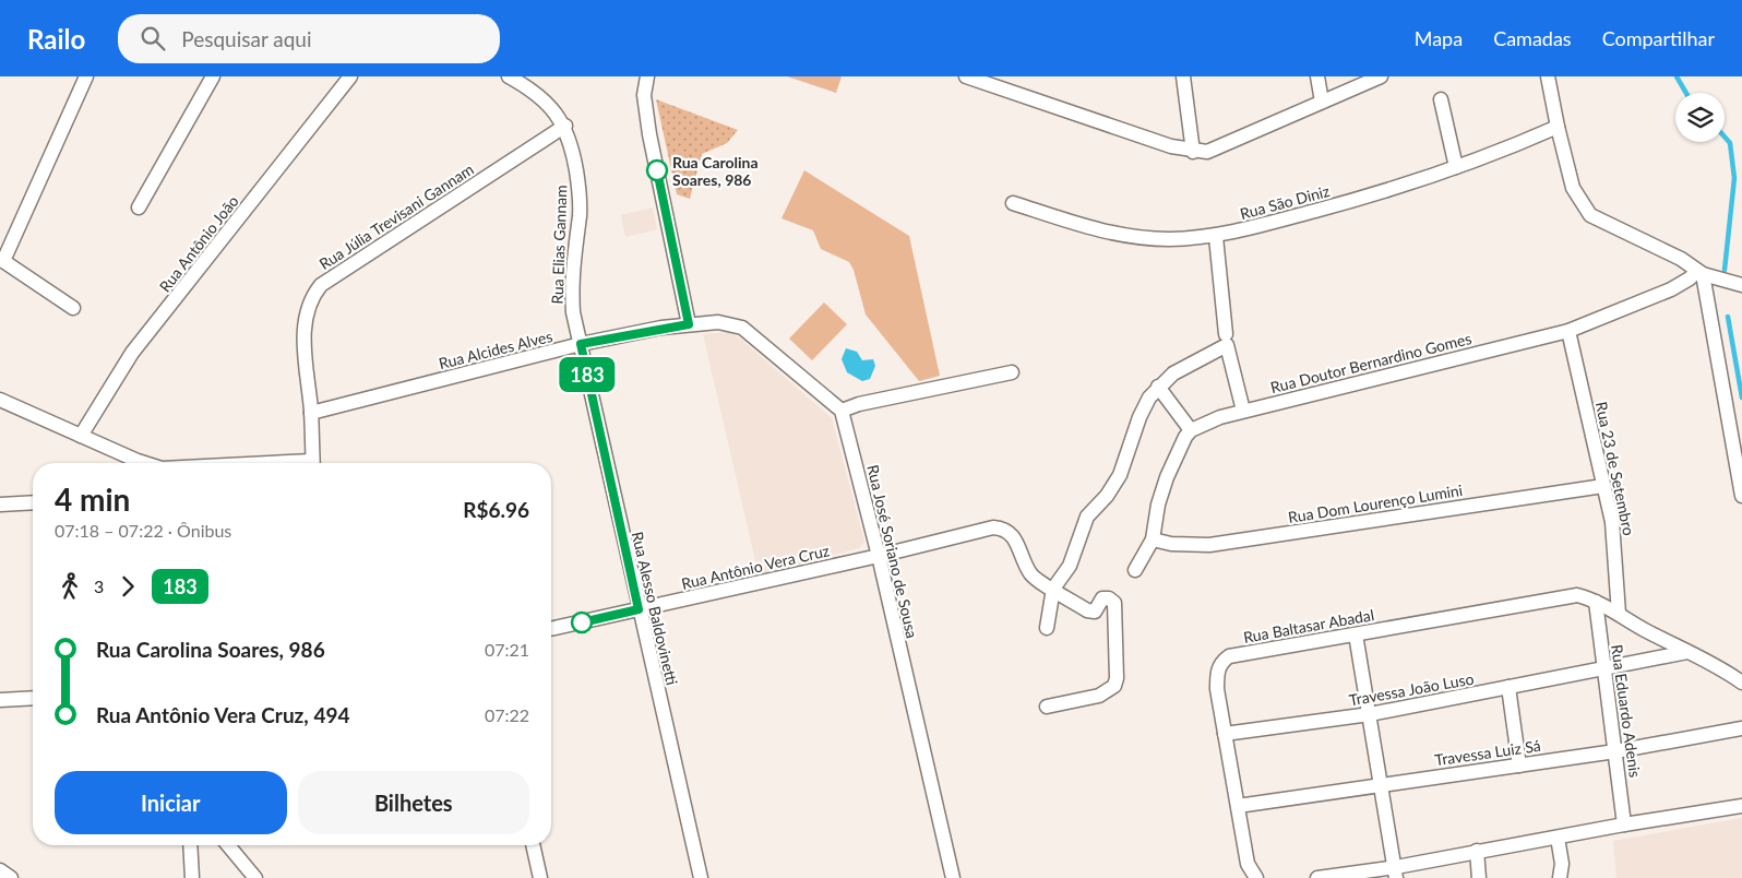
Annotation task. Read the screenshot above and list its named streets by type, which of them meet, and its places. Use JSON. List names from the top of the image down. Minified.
{"streets":{"street":["Rua São Diniz","Rua Júlia Trevisani Gannam","Rua Antônio João","Rua Elias Gannam","Rua Alcides Alves","Rua Doutor Bernardino Gomes","Rua 23 de Setembro","Rua Dom Lourenço Lumini","Rua José Soriano de Sousa","Rua Antônio Vera Cruz","Rua Alesso Baldovinetti","Rua Baltasar Abadal","Travessa João Luso","Rua Eduardo Adenis","Travessa Luiz Sá"]},"crossings":[["Rua Júlia Trevisani Gannam","Rua Elias Gannam"],["Rua Júlia Trevisani Gannam","Rua Alcides Alves"],["Rua Elias Gannam","Rua Alcides Alves"],["Rua Elias Gannam","Rua Alesso Baldovinetti"],["Rua Alcides Alves","Rua Alesso Baldovinetti"],["Rua Doutor Bernardino Gomes","Rua 23 de Setembro"],["Rua 23 de Setembro","Rua Dom Lourenço Lumini"],["Rua 23 de Setembro","Rua Baltasar Abadal"],["Rua José Soriano de Sousa","Rua Antônio Vera Cruz"],["Rua Antônio Vera Cruz","Rua Alesso Baldovinetti"],["Rua Baltasar Abadal","Travessa João Luso"],["Rua Baltasar Abadal","Rua Eduardo Adenis"],["Rua Baltasar Abadal","Travessa Luiz Sá"],["Travessa João Luso","Rua Eduardo Adenis"],["Rua Eduardo Adenis","Travessa Luiz Sá"]],"places":["Rua Carolina Soares, 986"],"lines":["bus line 183"],"page":{"header":"Railo","search":"Pesquisar aqui","nav":["Mapa","Camadas","Compartilhar"],"on_map":"183","heading":["4 min","07:18 – 07:22 · Ônibus","R$6.96"],"legs":["3","183"],"list":[{"name":"Rua Carolina Soares, 986","value":"07:21"},{"name":"Rua Antônio Vera Cruz, 494","value":"07:22"}],"buttons":["Iniciar","Bilhetes"]}}
